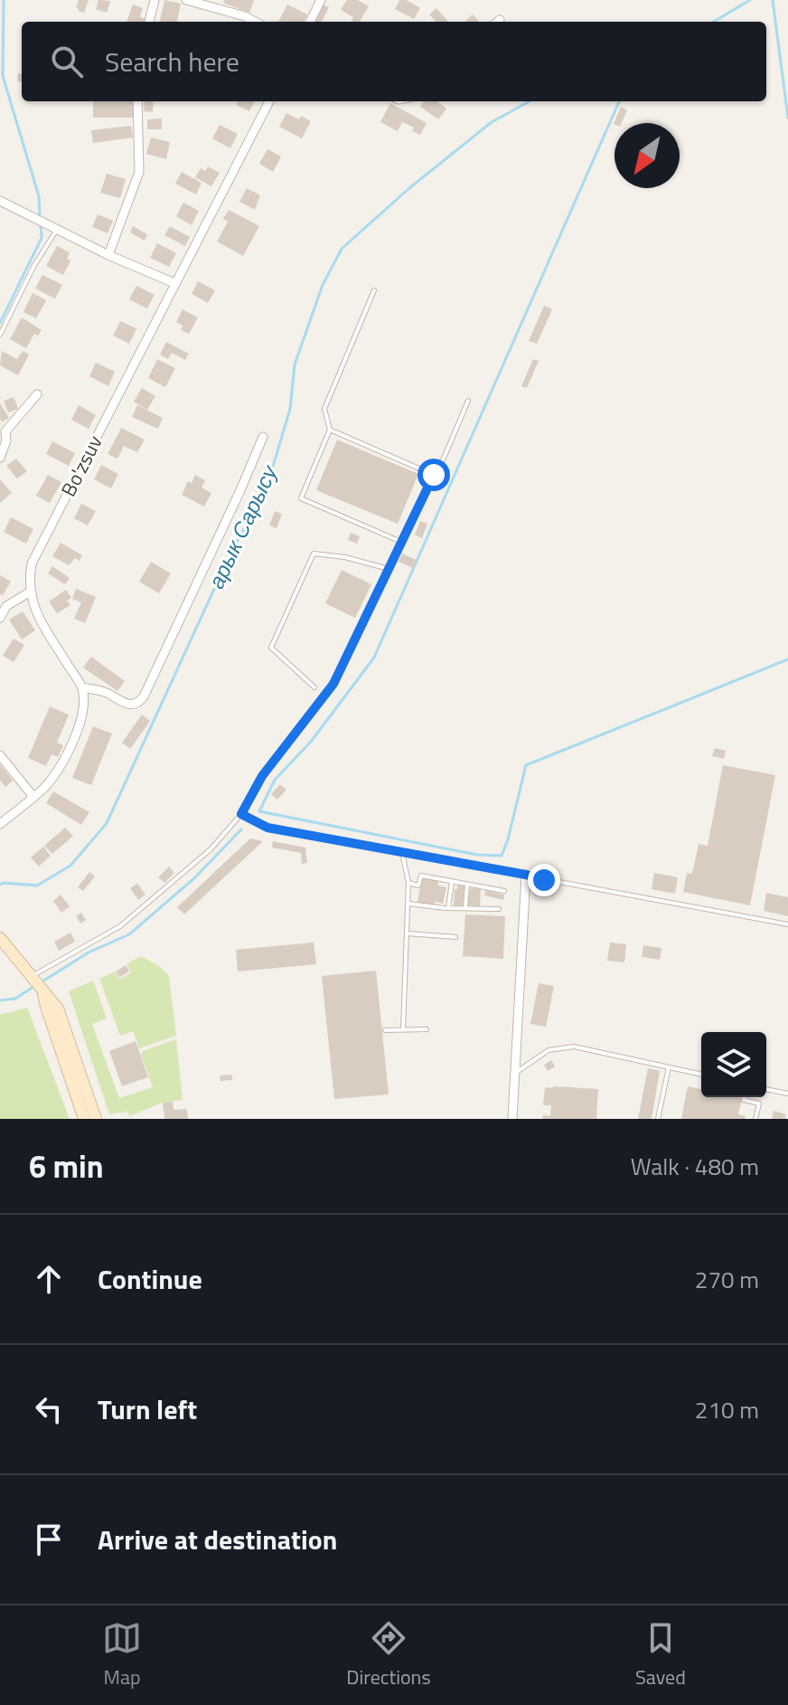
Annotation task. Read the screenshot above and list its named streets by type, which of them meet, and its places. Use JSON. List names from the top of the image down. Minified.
{"streets":{"street":["Bo'zsuv"]},"water":["арык Сарысу"],"north":"bottom left","page":{"search":"Search here","heading":["6 min","Walk · 480 m"],"list":[["Continue","270 m"],["Turn left","210 m"],"Arrive at destination"],"nav":["Map","Directions","Saved"]}}
